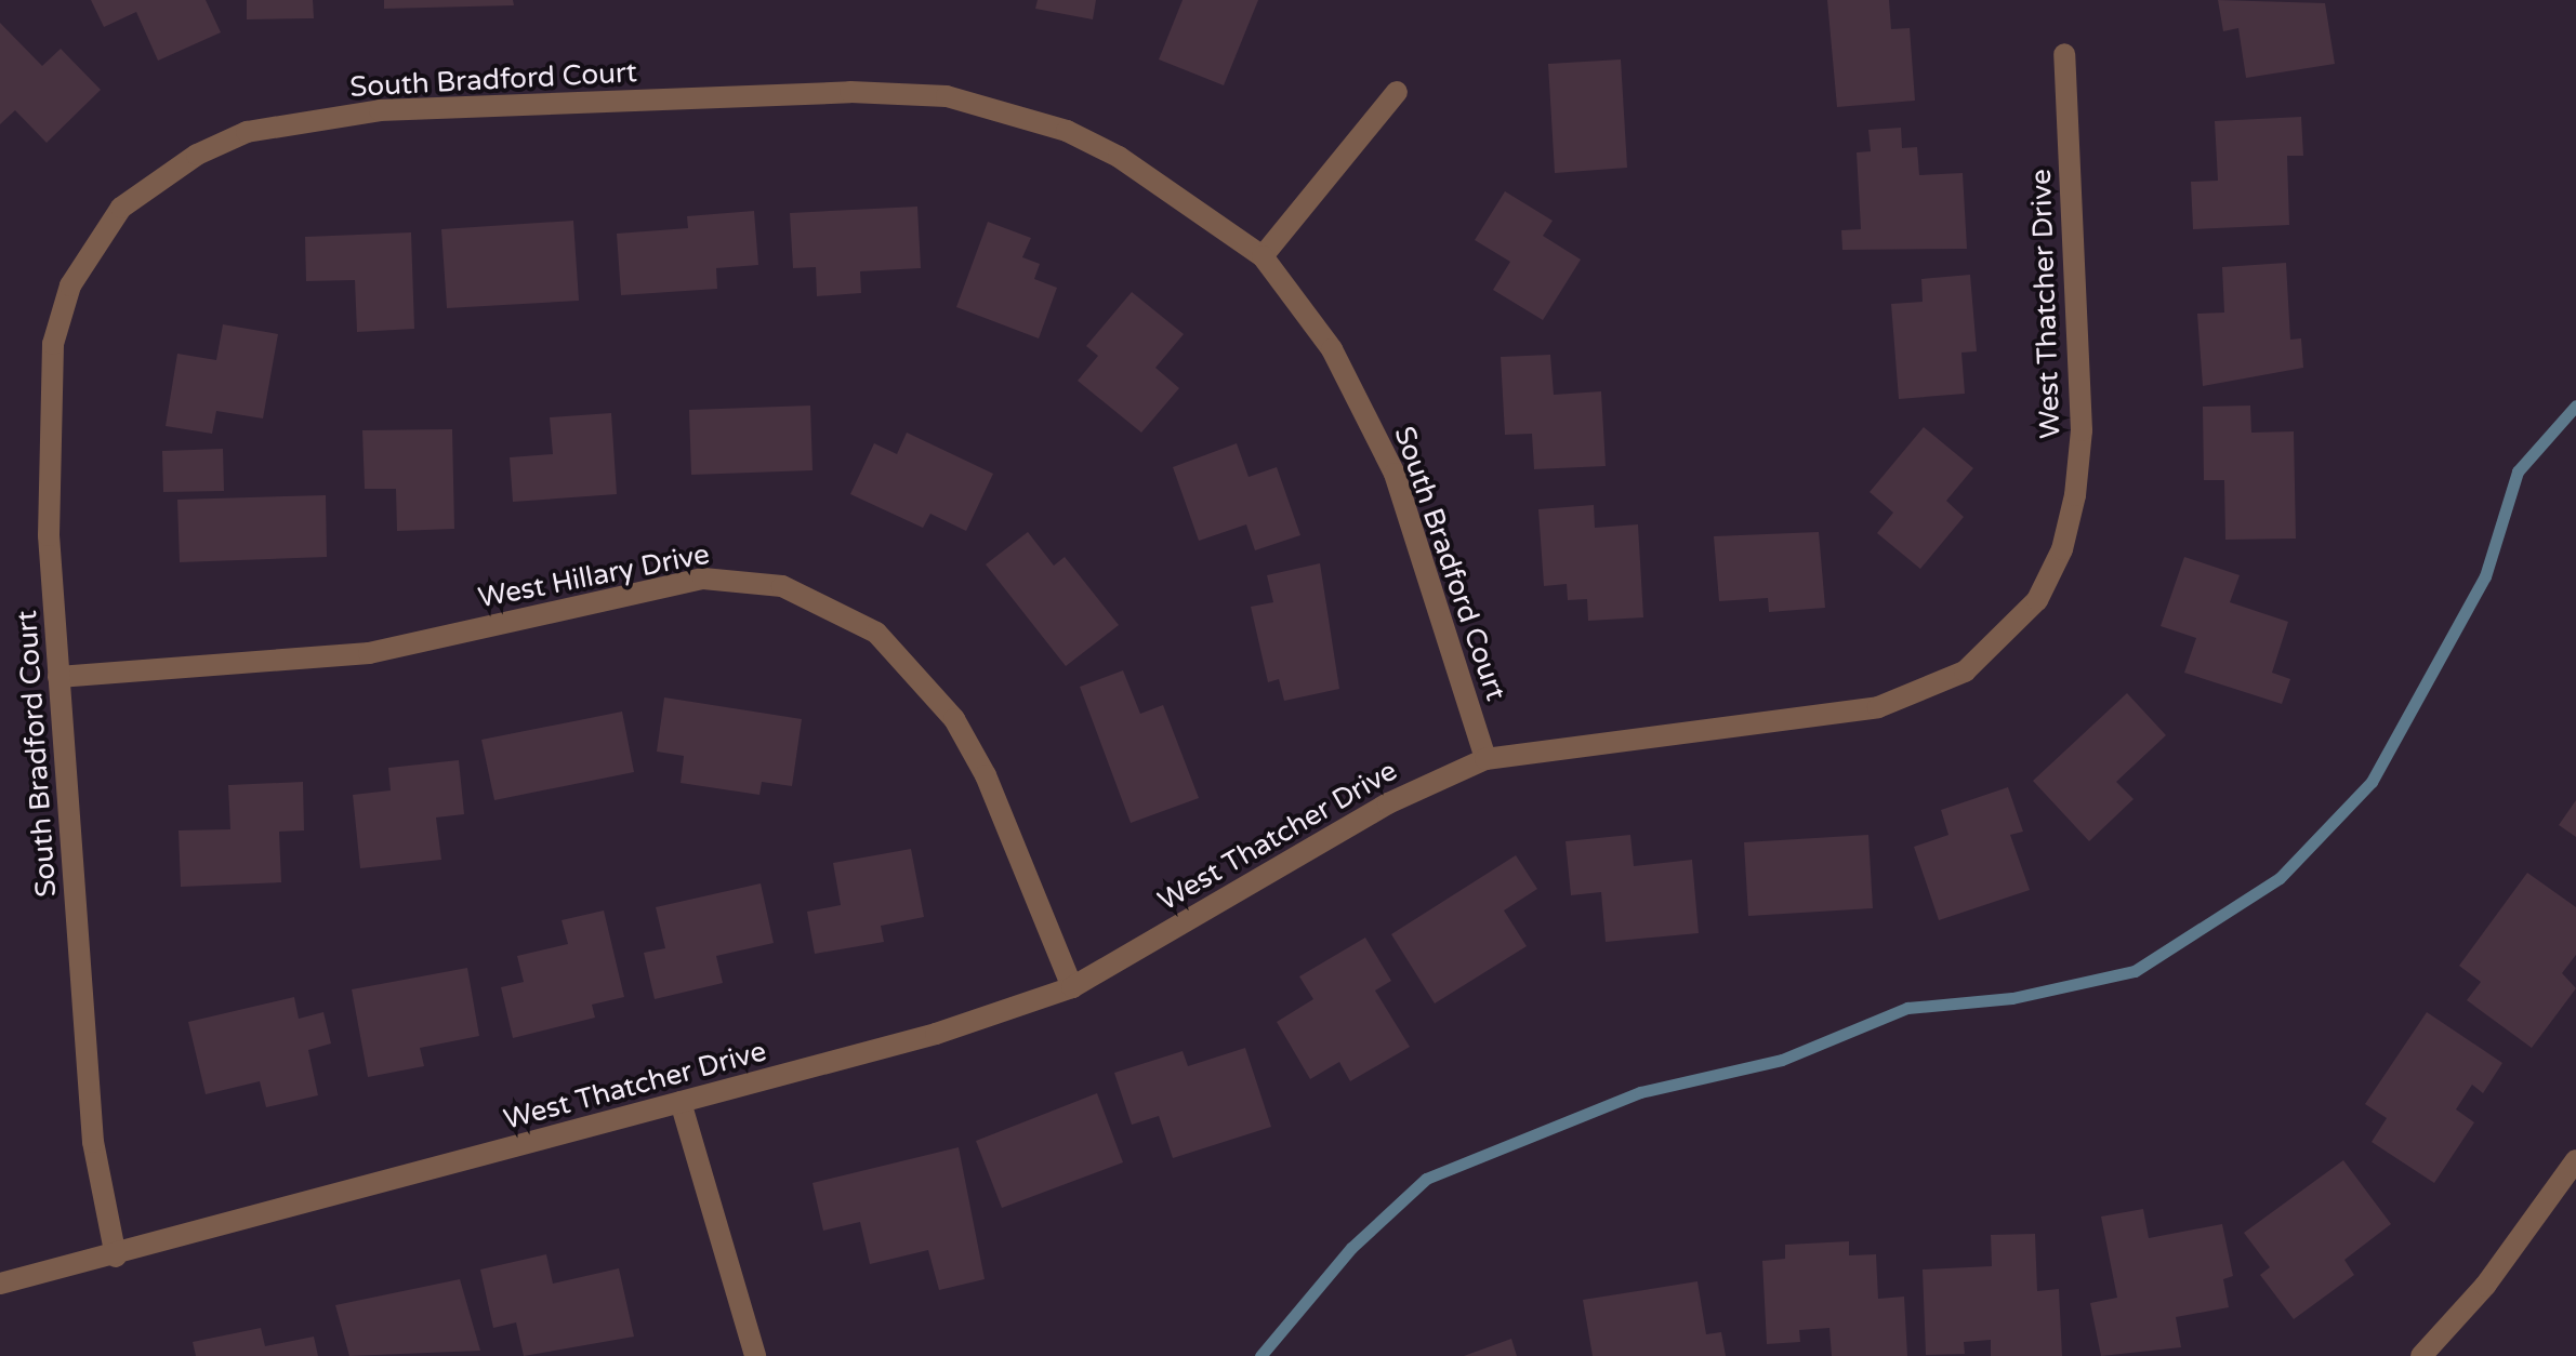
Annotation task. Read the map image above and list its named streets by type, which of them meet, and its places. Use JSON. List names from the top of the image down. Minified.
{"streets":{"street":["South Bradford Court","West Thatcher Drive","West Hillary Drive"]},"crossings":[["South Bradford Court","West Thatcher Drive"],["South Bradford Court","West Hillary Drive"],["West Thatcher Drive","West Hillary Drive"]]}
